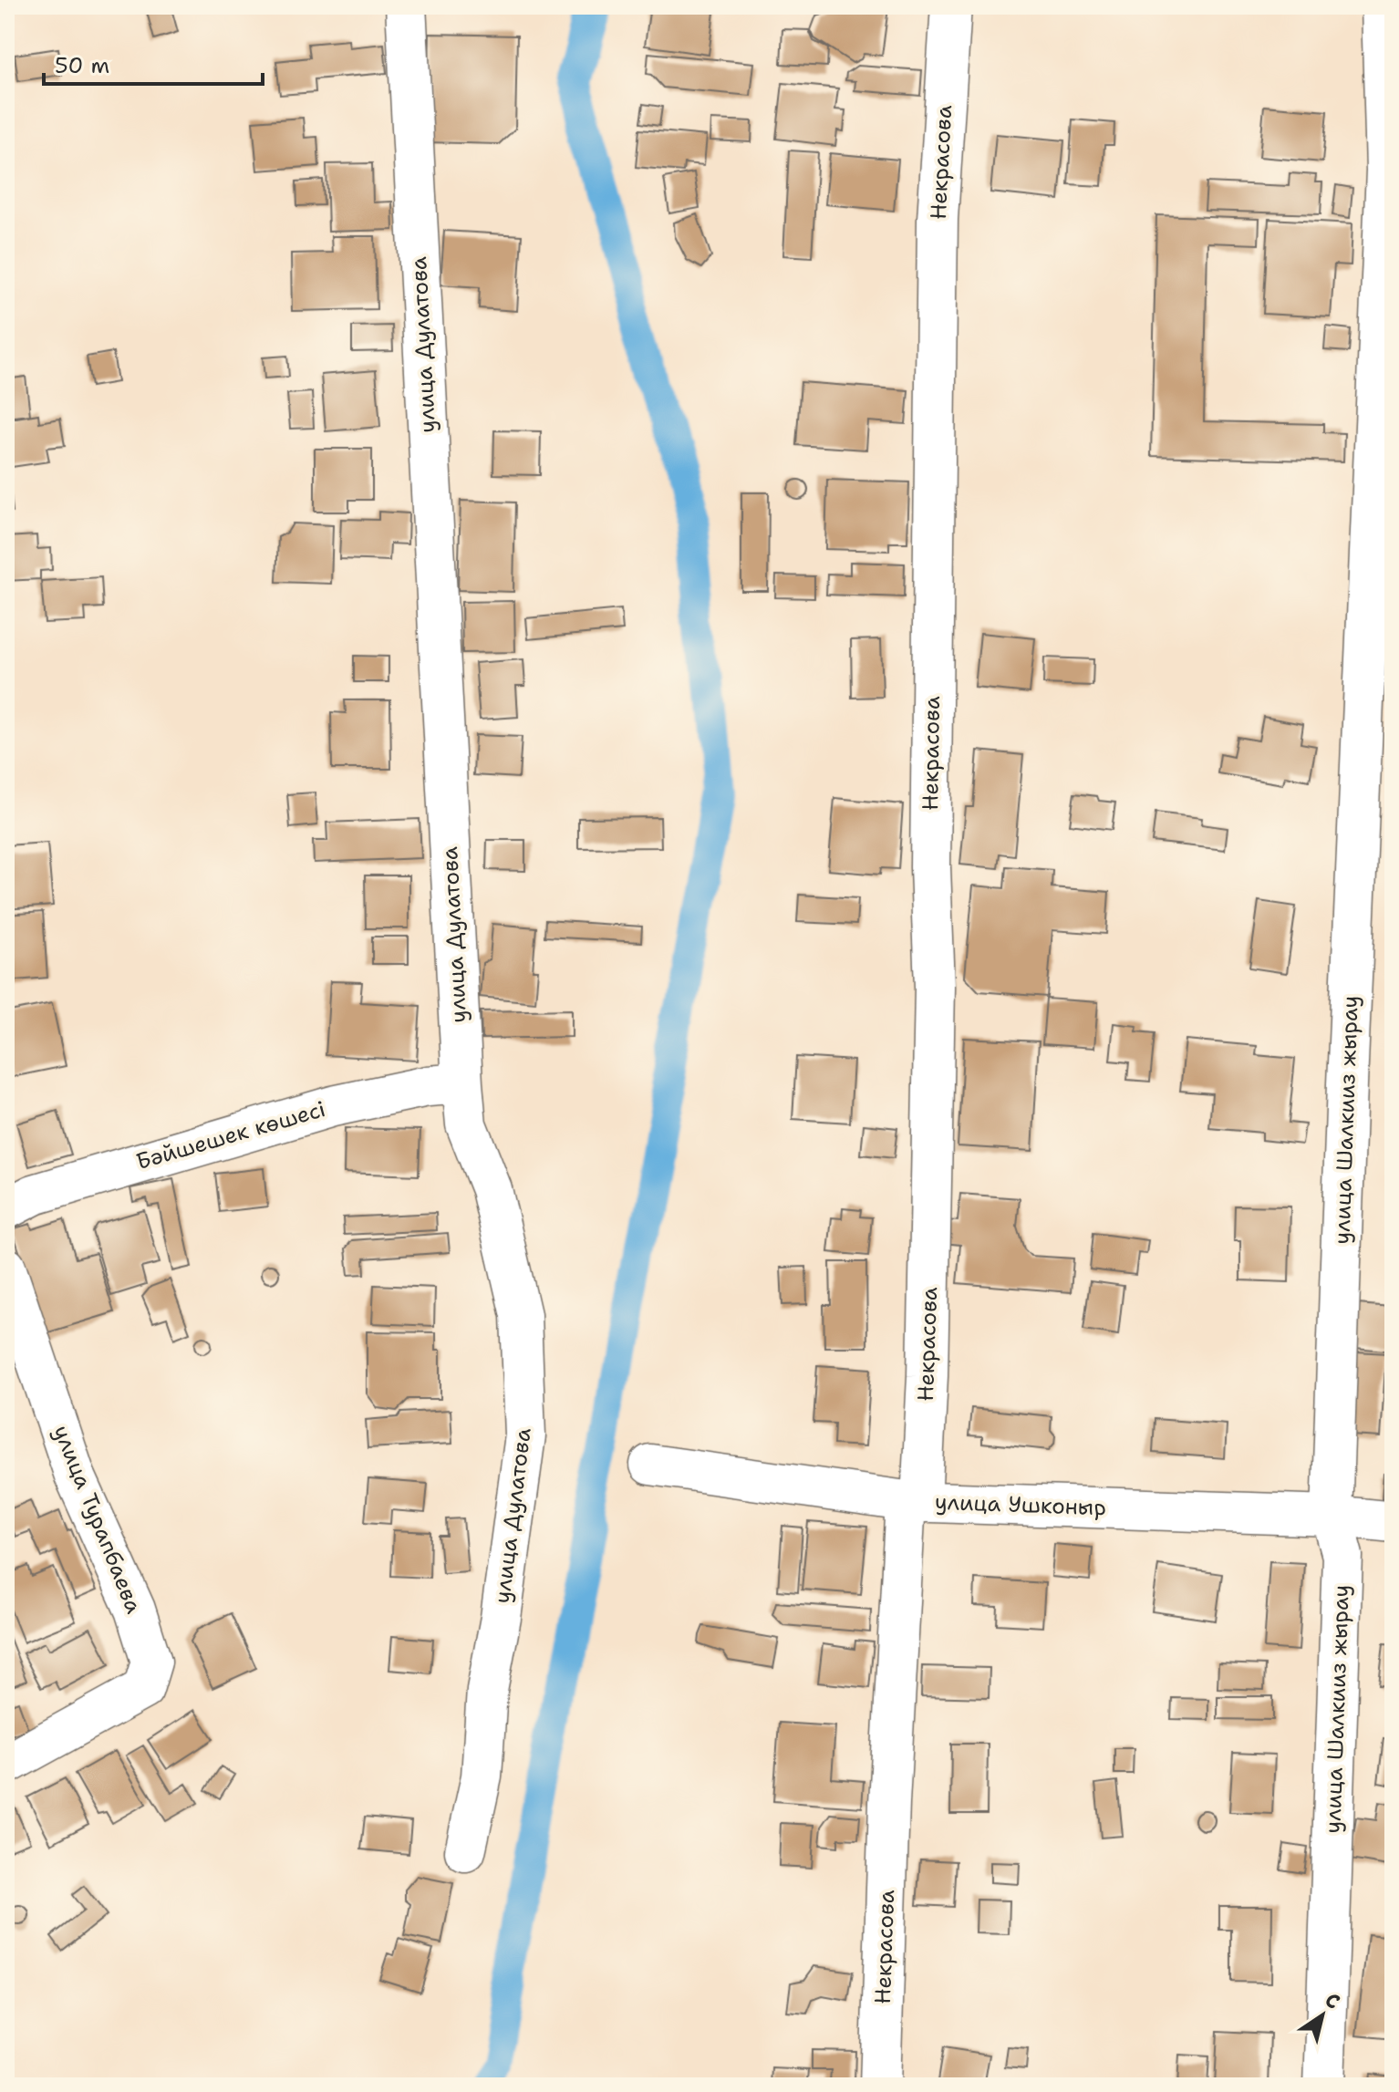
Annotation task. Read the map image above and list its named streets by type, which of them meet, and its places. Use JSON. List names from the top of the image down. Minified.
{"streets":{"street":["Некрасова","улица Дулатова","улица Шалкииз жырау","Бәйшешек көшесі","улица Ушконыр","улица Турапбаева"]},"crossings":[["Некрасова","улица Ушконыр"],["улица Дулатова","Бәйшешек көшесі"],["улица Шалкииз жырау","улица Ушконыр"]],"scale_bar":"50 m","north":"top right"}
